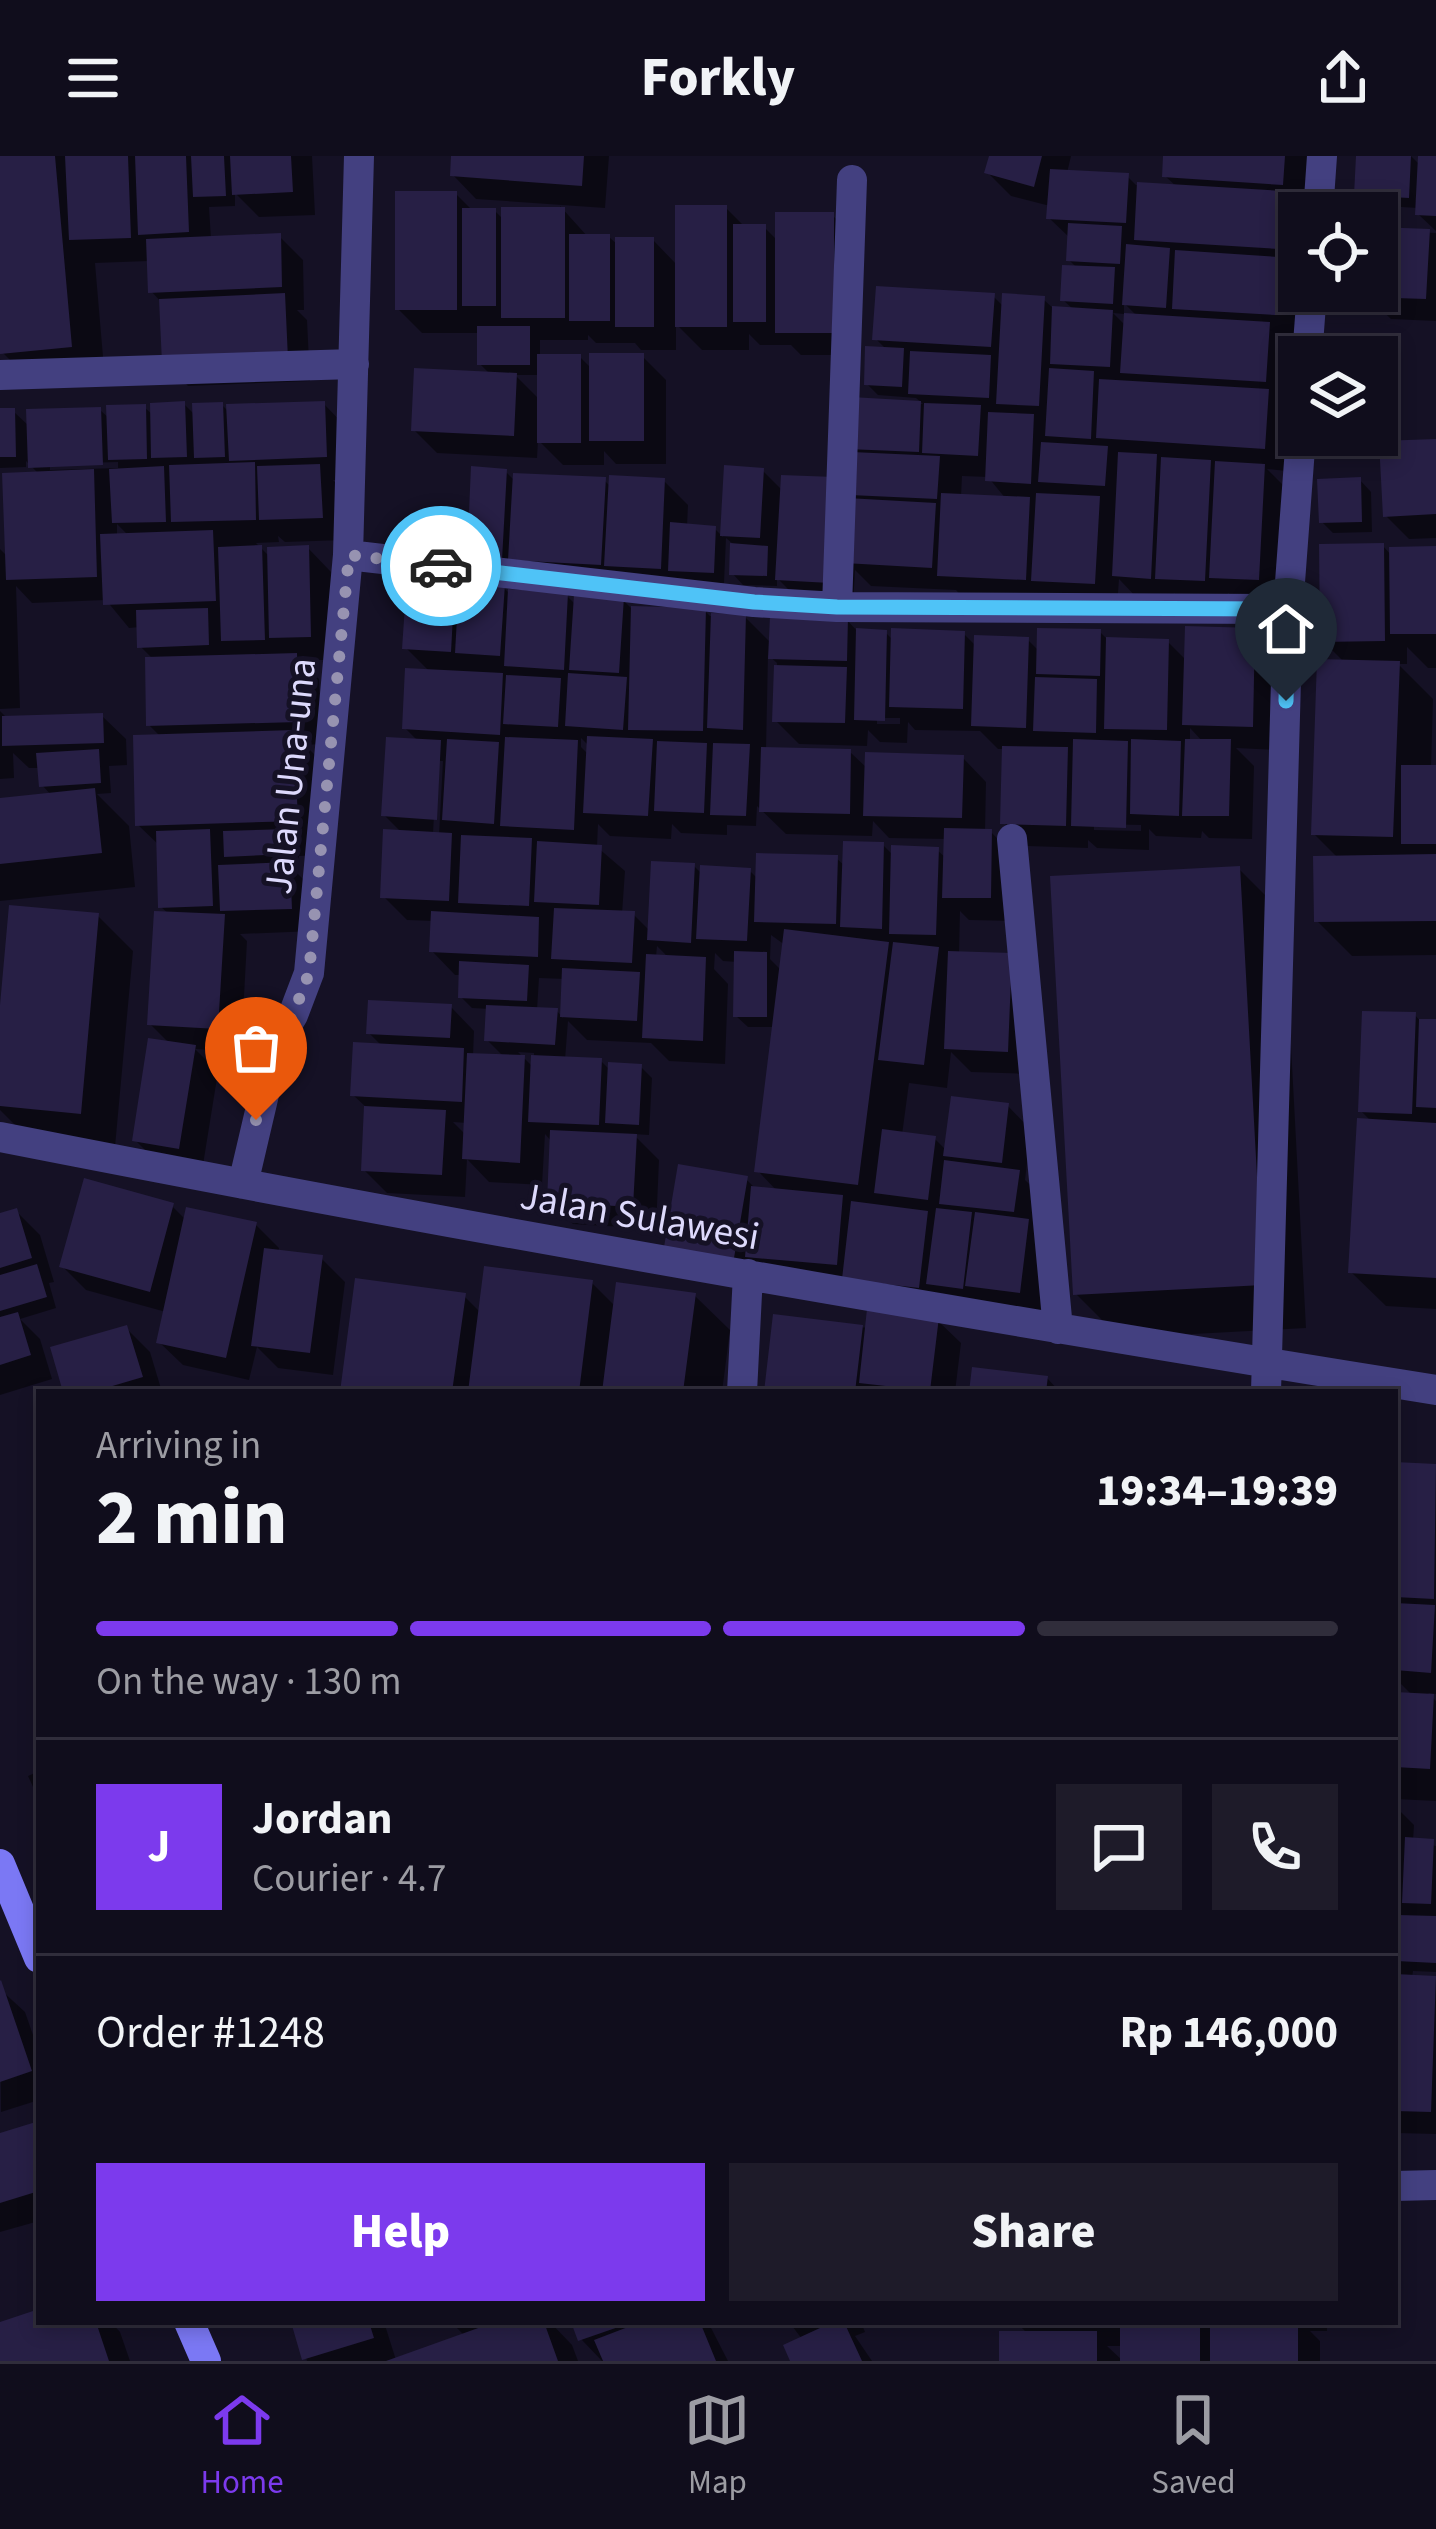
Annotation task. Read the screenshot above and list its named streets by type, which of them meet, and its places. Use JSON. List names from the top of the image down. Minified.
{"streets":{"street":["Jalan Una-una","Jalan Sulawesi"]},"crossings":[["Jalan Una-una","Jalan Sulawesi"]],"page":{"header":"Forkly","heading":["2 min","Arriving in","19:34–19:39"],"panel":["Jordan","Courier · 4.7","Order #1248","Rp 146,000"],"bar":"On the way · 130 m","round":"J","buttons":["Help","Share"],"tabs":["Home","Map","Saved"]}}
